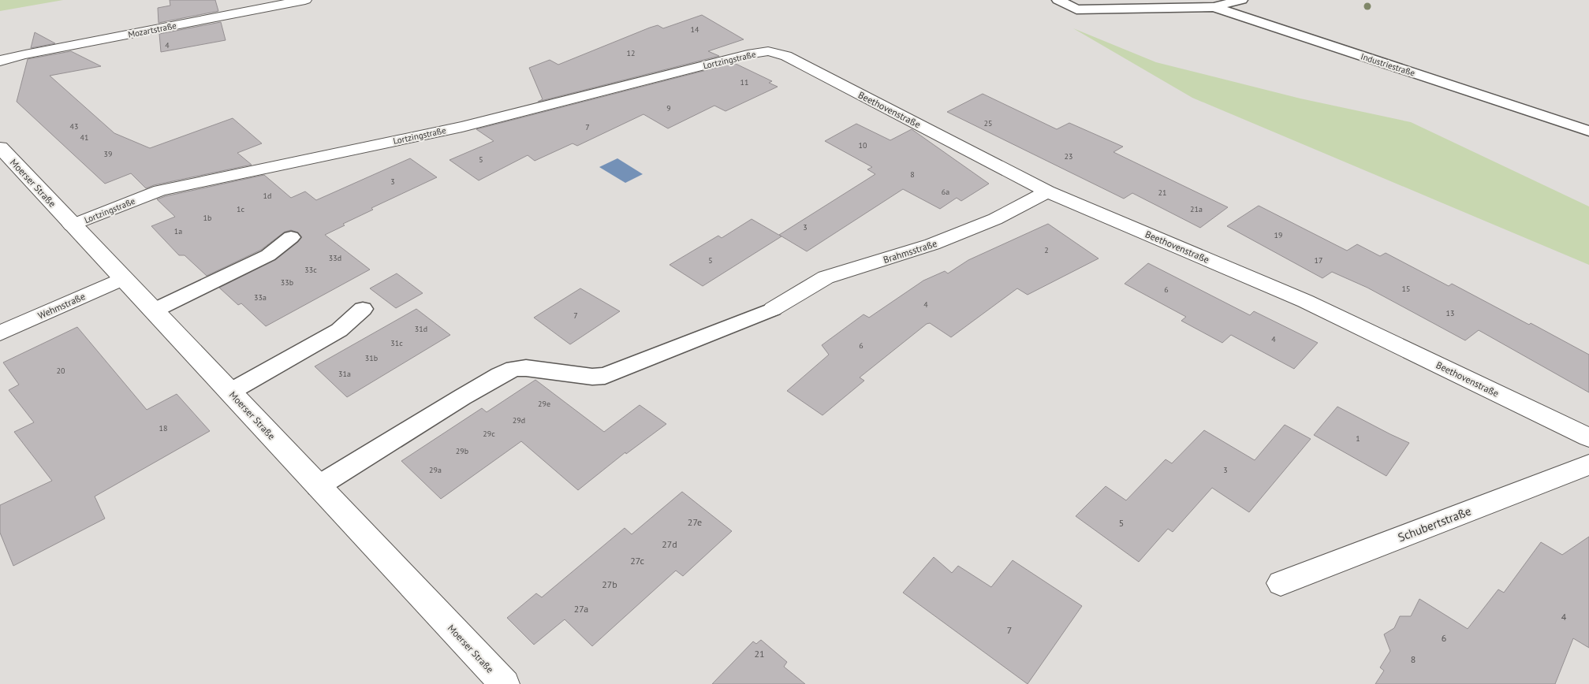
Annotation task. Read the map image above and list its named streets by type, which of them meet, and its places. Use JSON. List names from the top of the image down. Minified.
{"streets":{"street":["Mozartstraße","Lortzingstraße","Beethovenstraße","Moerser Straße","Brahmsstraße","Wehmstraße","Schubertstraße"],"lane":["Industriestraße"]},"crossings":[["Lortzingstraße","Beethovenstraße"],["Lortzingstraße","Moerser Straße"],["Beethovenstraße","Brahmsstraße"],["Moerser Straße","Wehmstraße"]],"house_numbers":["14","4","12","11","9","25","43","7","41","10","39","23","5","8","3","6a","21","1d","1c","21a","1b","3","1a","19","2","33d","5","17","33c","33b","15","6","33a","4","13","7","31d","4","31c","6","31b","20","31a","29e","29d","18","29c","1","29b","29a","3","27e","5","27d","27c","27b","27a","4","7","6","21","8"]}
